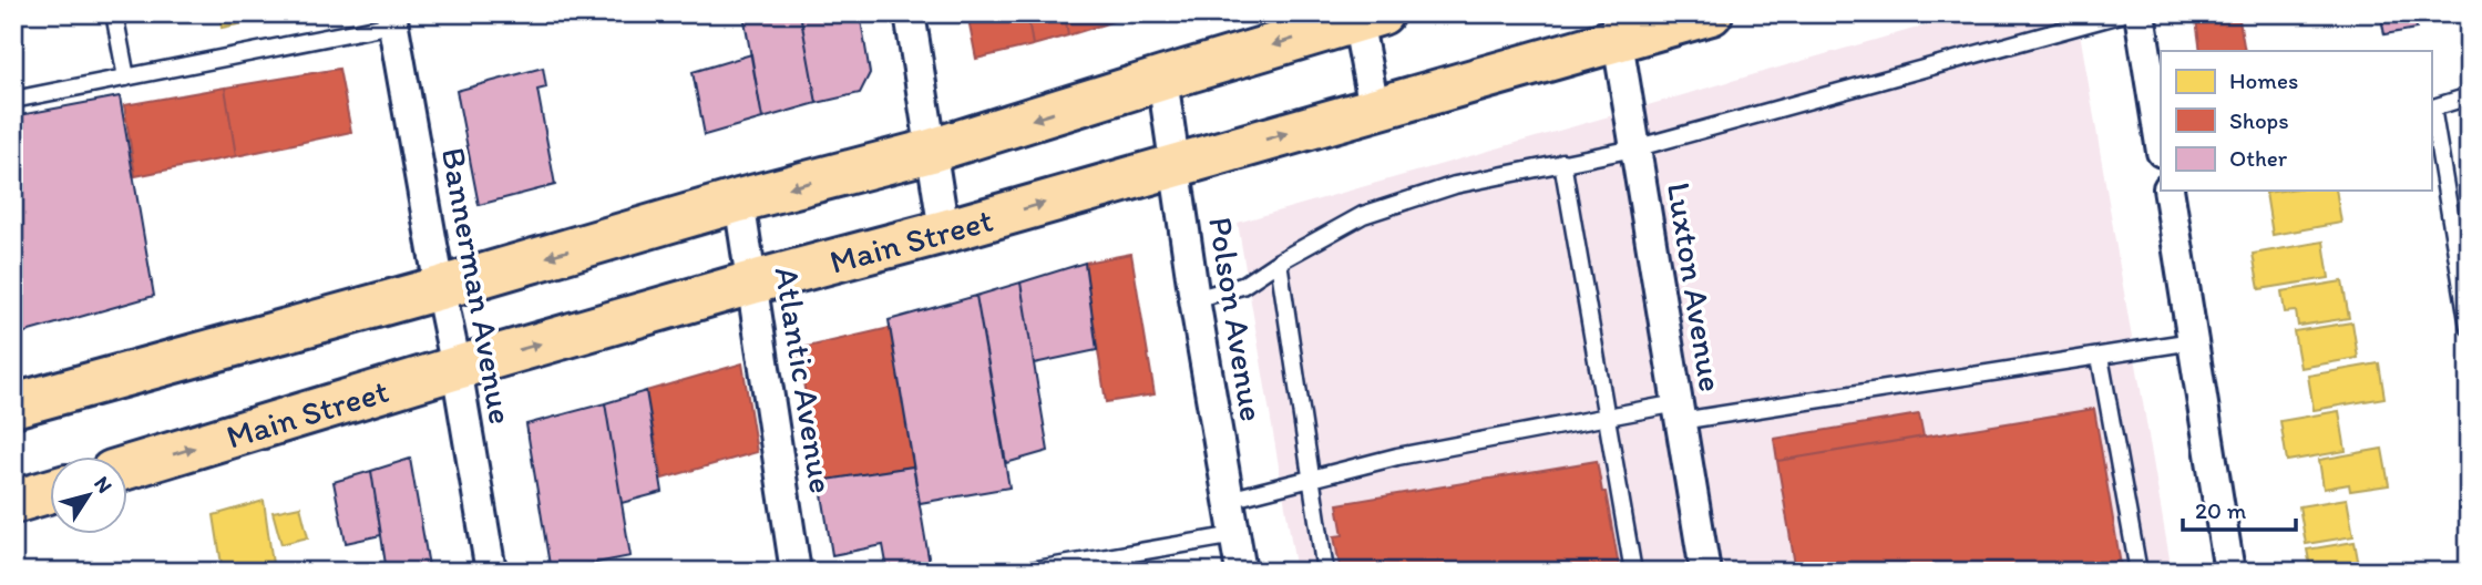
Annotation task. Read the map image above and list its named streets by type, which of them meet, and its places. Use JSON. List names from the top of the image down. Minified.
{"streets":{"main road":["Main Street"],"street":["Bannerman Avenue","Luxton Avenue","Polson Avenue","Atlantic Avenue"]},"crossings":[["Main Street","Bannerman Avenue"],["Main Street","Luxton Avenue"],["Main Street","Polson Avenue"],["Main Street","Atlantic Avenue"]],"legend":["Homes","Shops","Other"],"scale_bar":"20 m","north":"top right"}
